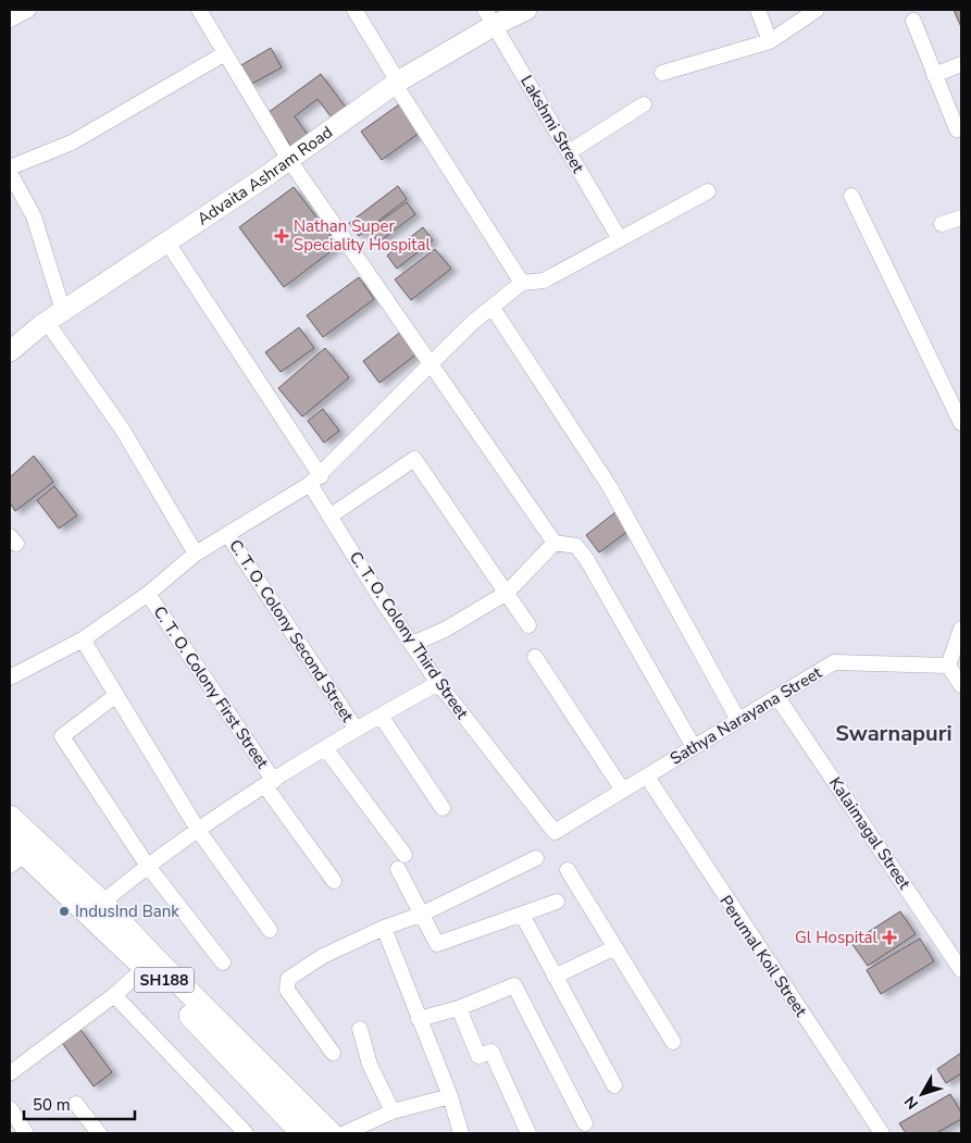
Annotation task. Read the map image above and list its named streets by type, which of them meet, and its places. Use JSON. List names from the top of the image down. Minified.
{"streets":{"main road":["SH188"],"street":["Lakshmi Street","Advaita Ashram Road","C. T. O. Colony Second Street","C. T. O. Colony Third Street","C. T. O. Colony First Street","Sathya Narayana Street","Kalaimagal Street","Perumal Koil Street"]},"crossings":[["Lakshmi Street","Advaita Ashram Road"],["Advaita Ashram Road","C. T. O. Colony Third Street"],["C. T. O. Colony Third Street","Sathya Narayana Street"],["Sathya Narayana Street","Kalaimagal Street"],["Sathya Narayana Street","Perumal Koil Street"]],"districts":["Swarnapuri"],"places":{"health":["Nathan Super Speciality Hospital","Gl Hospital"],"other":["IndusInd Bank"]},"scale_bar":"50 m","north":"bottom left"}
